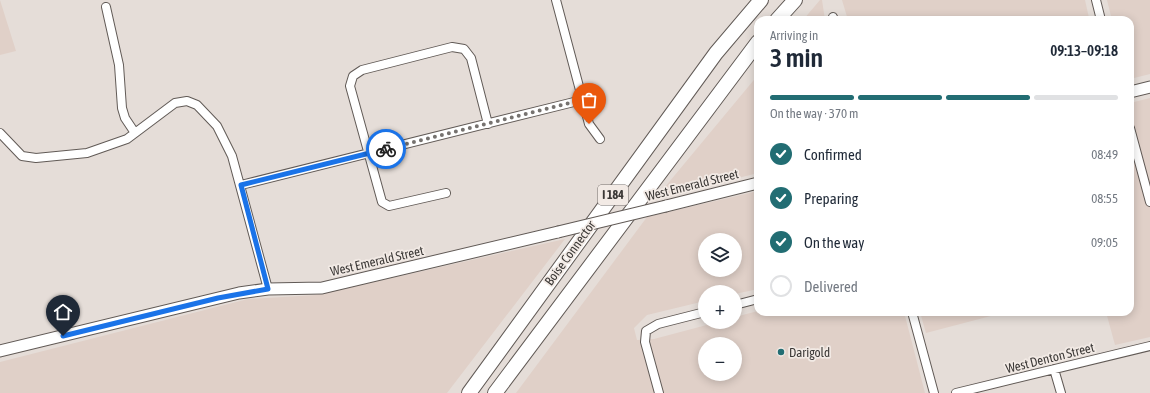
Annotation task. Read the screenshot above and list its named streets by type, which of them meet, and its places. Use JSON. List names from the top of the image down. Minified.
{"streets":{"highway":["I 184","Boise Connector"],"main road":["West Emerald Street"],"street":["West Denton Street"]},"places":["Darigold"],"page":{"heading":["3 min","Arriving in","09:13–09:18"],"bar":"On the way · 370 m","list":[["Confirmed","08:49"],["Preparing","08:55"],["On the way","09:05"],"Delivered"],"map_buttons":["+","−"]}}
